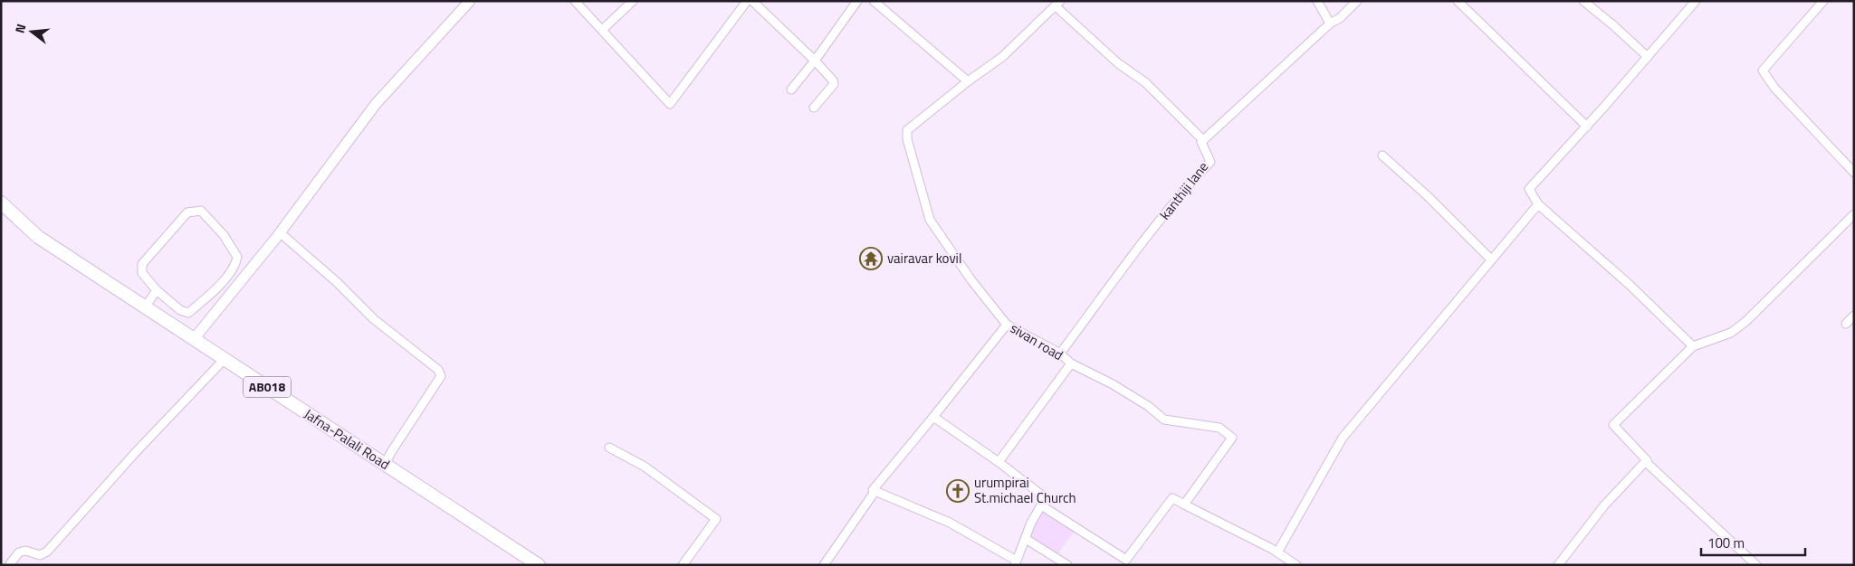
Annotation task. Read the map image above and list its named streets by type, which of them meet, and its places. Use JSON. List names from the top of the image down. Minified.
{"streets":{"main road":["AB018","Jafna-Palali Road"],"street":["kanthiji lane","sivan road"]},"crossings":[["kanthiji lane","sivan road"]],"places":{"temple":["vairavar kovil"],"church":["urumpirai St.michael Church"]},"scale_bar":"100 m","north":"left"}
